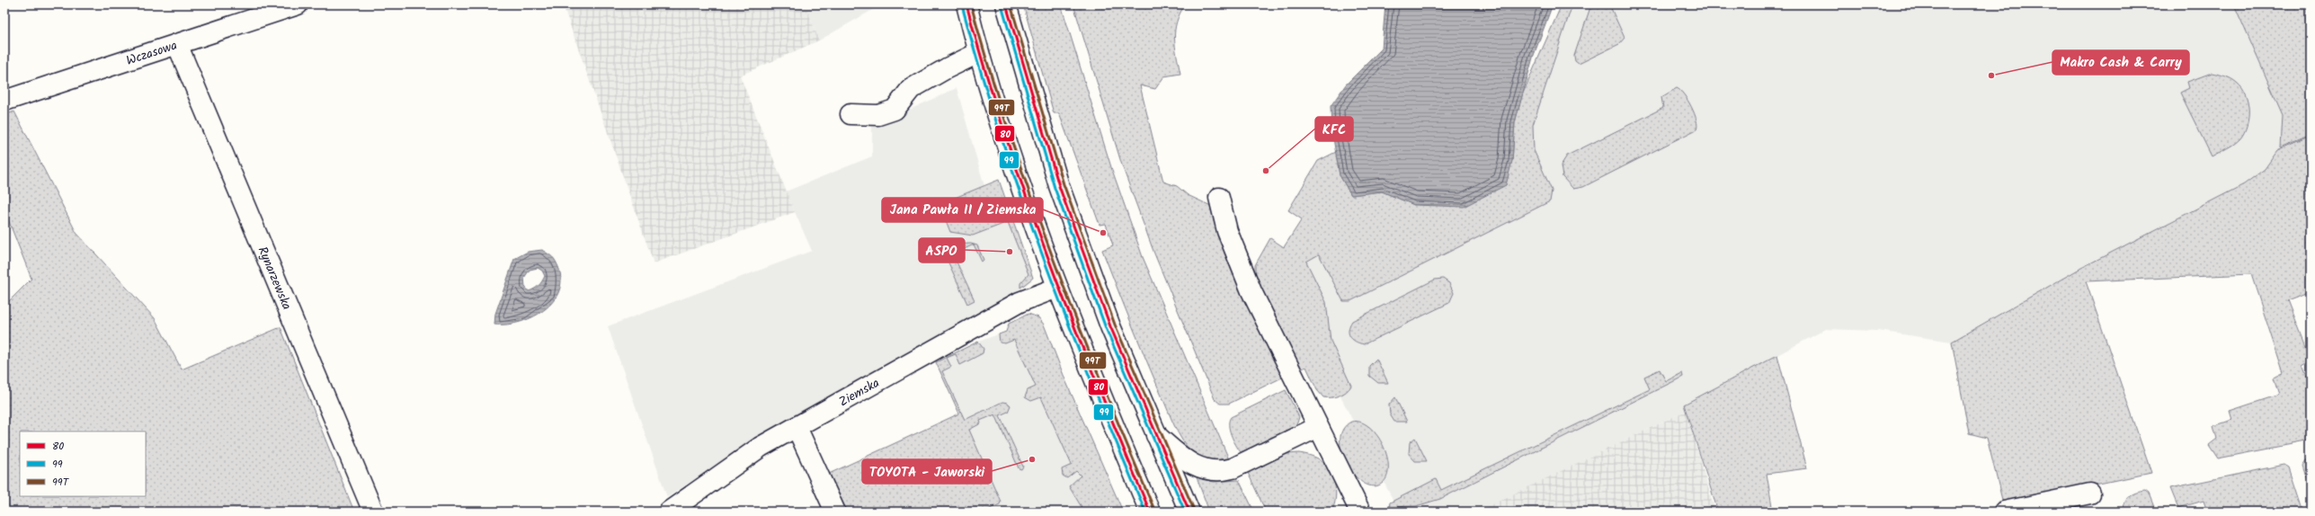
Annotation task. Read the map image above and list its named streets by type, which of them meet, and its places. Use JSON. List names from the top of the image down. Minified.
{"streets":{"street":["Wczasowa","Rynarzewska","Ziemska"]},"crossings":[["Wczasowa","Rynarzewska"]],"places":["Makro Cash & Carry","KFC","Jana Pawła II / Ziemska","ASPO","TOYOTA - Jaworski"],"lines":["transit line 80","transit line 99T","transit line 99"],"legend":["80","99","99T"]}
